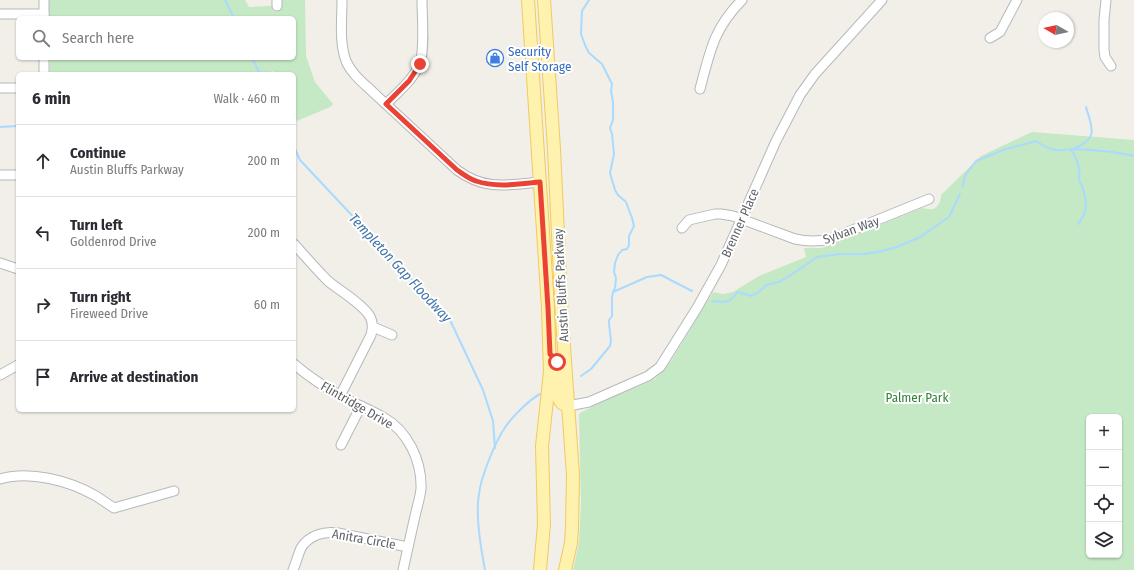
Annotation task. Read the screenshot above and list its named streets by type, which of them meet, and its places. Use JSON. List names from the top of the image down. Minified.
{"streets":{"main road":["Austin Bluffs Parkway"],"street":["Brenner Place","Sylvan Way","Flintridge Drive","Anitra Circle"]},"crossings":[["Brenner Place","Sylvan Way"],["Brenner Place","Austin Bluffs Parkway"],["Flintridge Drive","Anitra Circle"]],"water":["Templeton Gap Floodway"],"parks":["Palmer Park"],"places":{"shop":["Security Self Storage"]},"north":"left","page":{"search":"Search here","heading":["6 min","Walk · 460 m"],"list":[["Continue","Austin Bluffs Parkway","200 m"],["Turn left","Goldenrod Drive","200 m"],["Turn right","Fireweed Drive","60 m"],"Arrive at destination"],"map_buttons":["+","−"]}}
